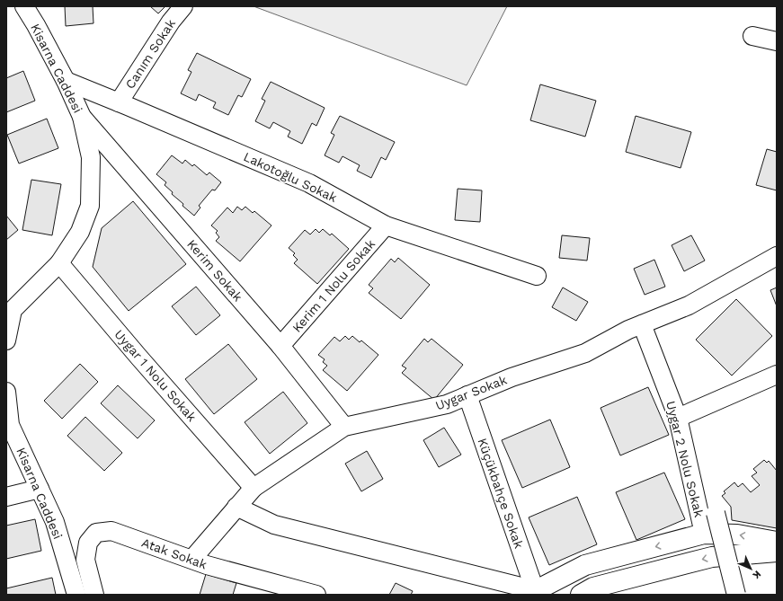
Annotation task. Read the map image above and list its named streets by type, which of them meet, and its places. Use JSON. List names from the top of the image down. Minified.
{"streets":{"street":["Canım Sokak","Kisarna Caddesi","Lakotoğlu Sokak","Kerim Sokak","Kerim 1 Nolu Sokak","Uygar 1 Nolu Sokak","Uygar Sokak","Uygar 2 Nolu Sokak","Küçükbahçe Sokak","Atak Sokak"]},"crossings":[["Canım Sokak","Lakotoğlu Sokak"],["Kisarna Caddesi","Lakotoğlu Sokak"],["Kisarna Caddesi","Kerim Sokak"],["Kisarna Caddesi","Uygar 1 Nolu Sokak"],["Lakotoğlu Sokak","Kerim 1 Nolu Sokak"],["Kerim Sokak","Kerim 1 Nolu Sokak"],["Kerim Sokak","Uygar Sokak"],["Uygar 1 Nolu Sokak","Uygar Sokak"],["Uygar Sokak","Uygar 2 Nolu Sokak"],["Uygar Sokak","Küçükbahçe Sokak"],["Uygar Sokak","Atak Sokak"]],"north":"bottom right"}
